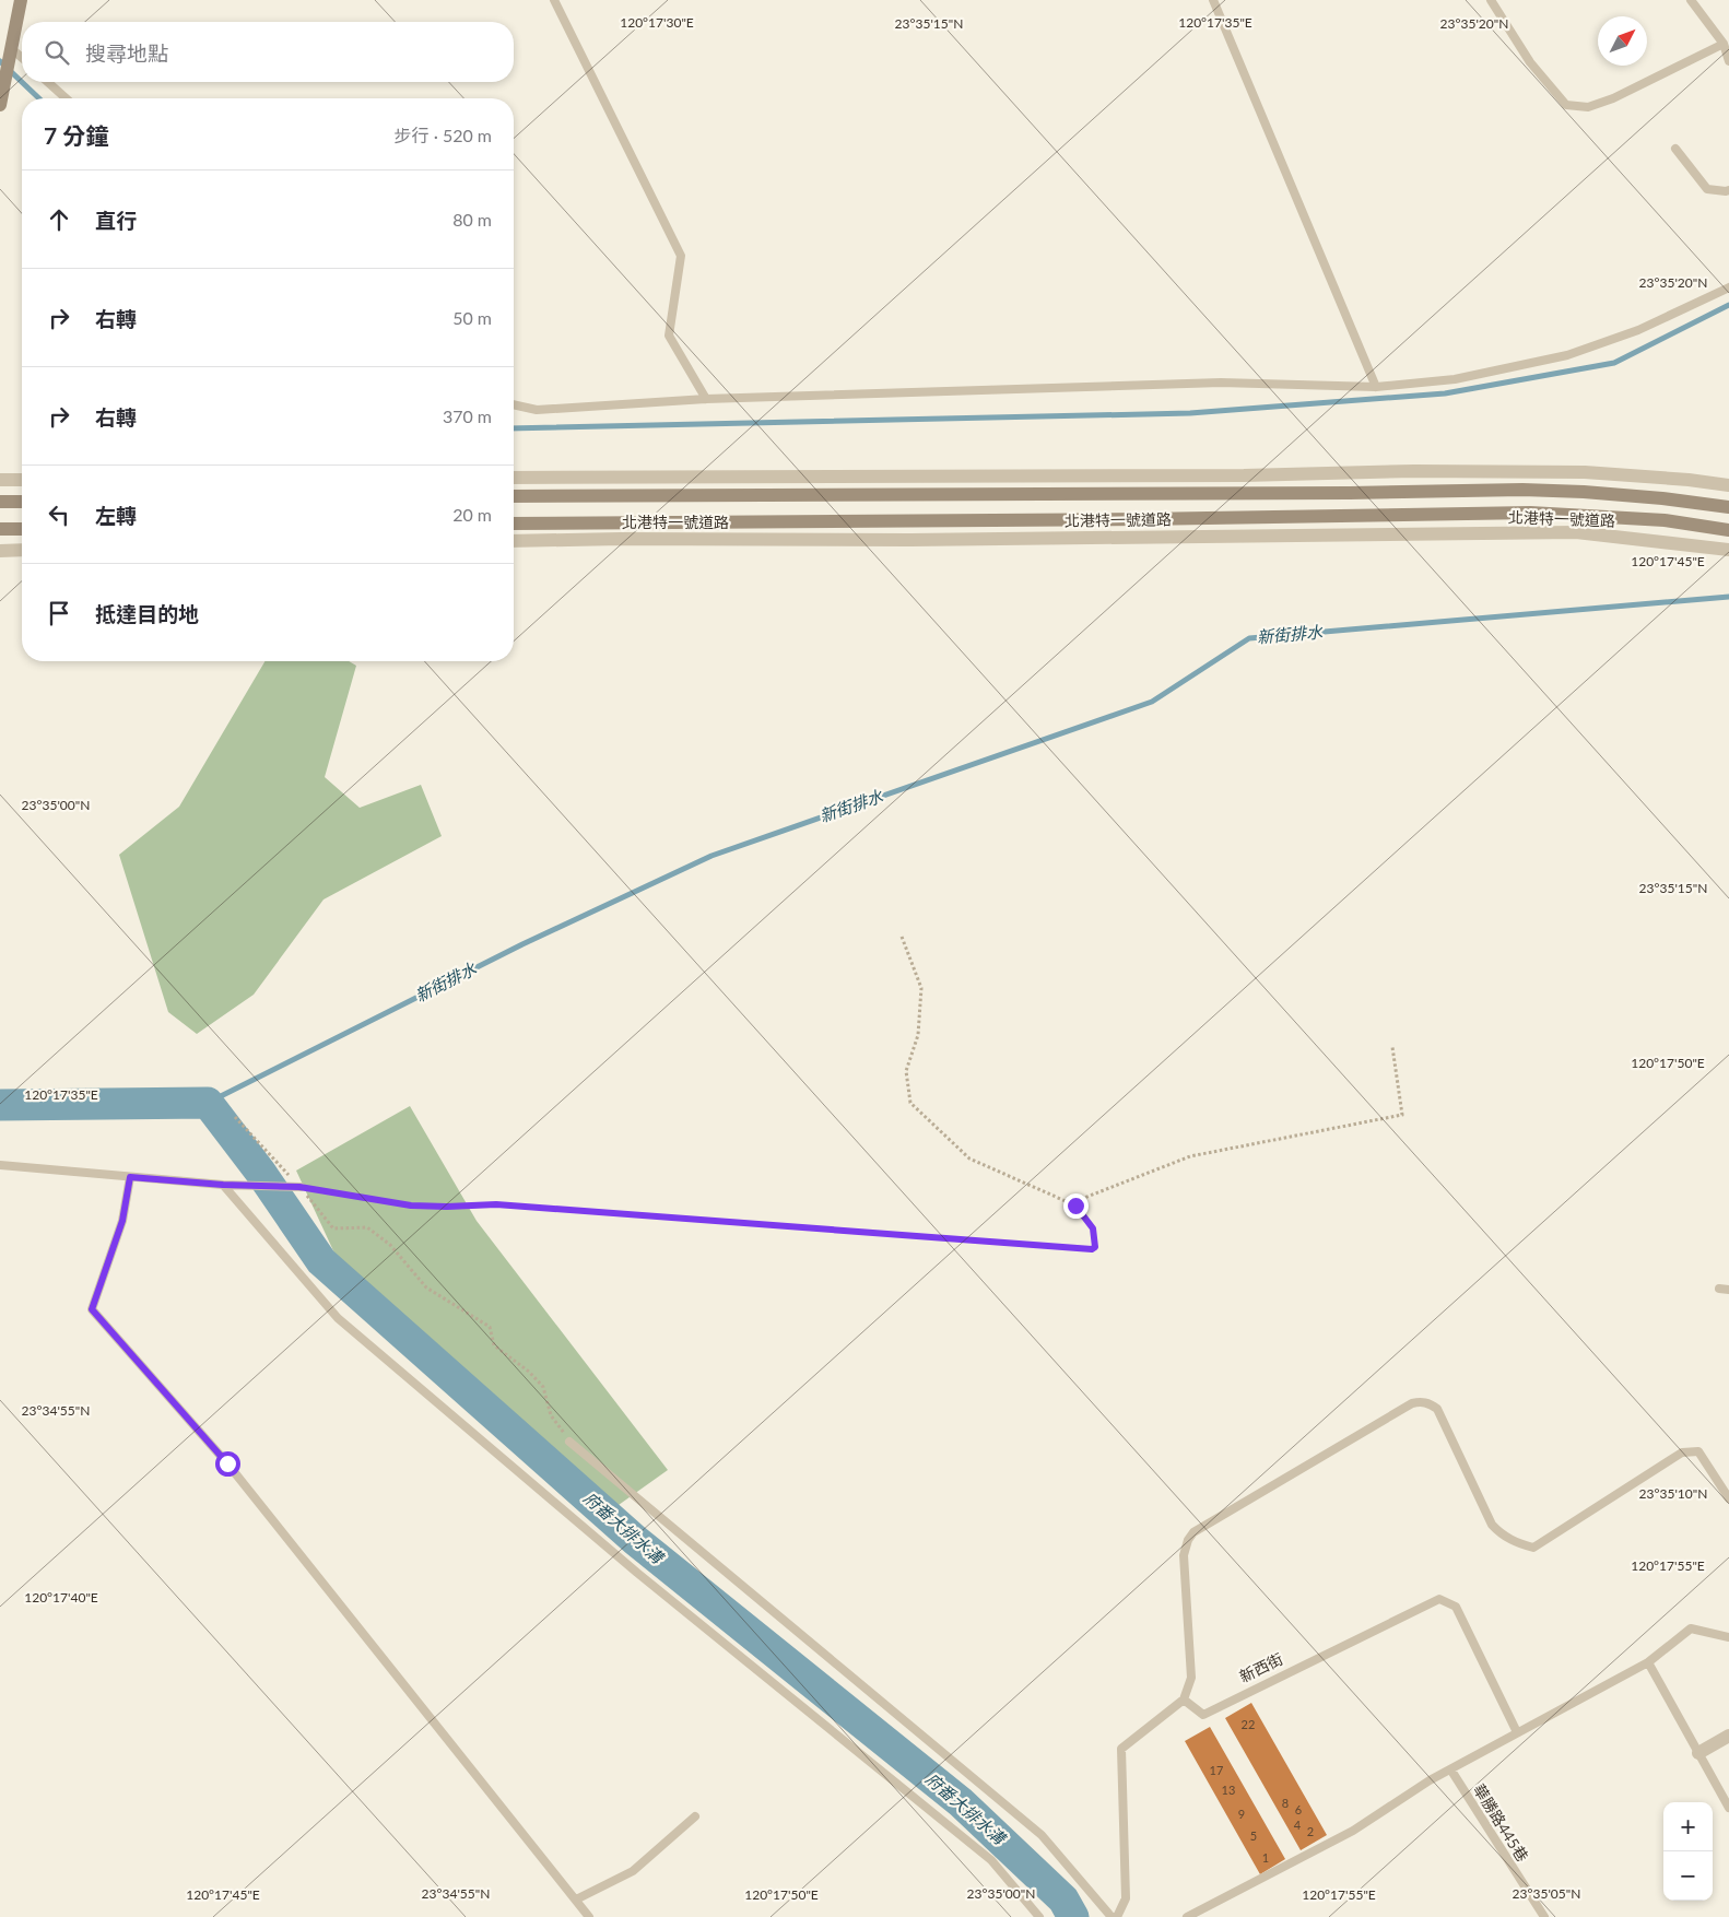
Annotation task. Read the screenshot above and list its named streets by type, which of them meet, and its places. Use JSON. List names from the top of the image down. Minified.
{"streets":{"street":["北港特一號道路"],"lane":["新西街","華勝路445巷"]},"water":["新街排水","府番大排水溝"],"house_numbers":["22","17","13","8","6","9","4","2","5","1"],"north":"top right","page":{"search":"搜尋地點","heading":["7 分鐘","步行 · 520 m"],"list":[["直行","80 m"],["右轉","50 m"],["右轉","370 m"],["左轉","20 m"],"抵達目的地"],"map_buttons":["+","−"]},"coordinates":["120°17'35\"E","120°17'30\"E","23°35'15\"N","23°35'20\"N","120°17'45\"E","23°35'00\"N","120°17'50\"E","23°34'55\"N","23°35'10\"N","120°17'55\"E","120°17'40\"E","23°35'05\"N"]}
